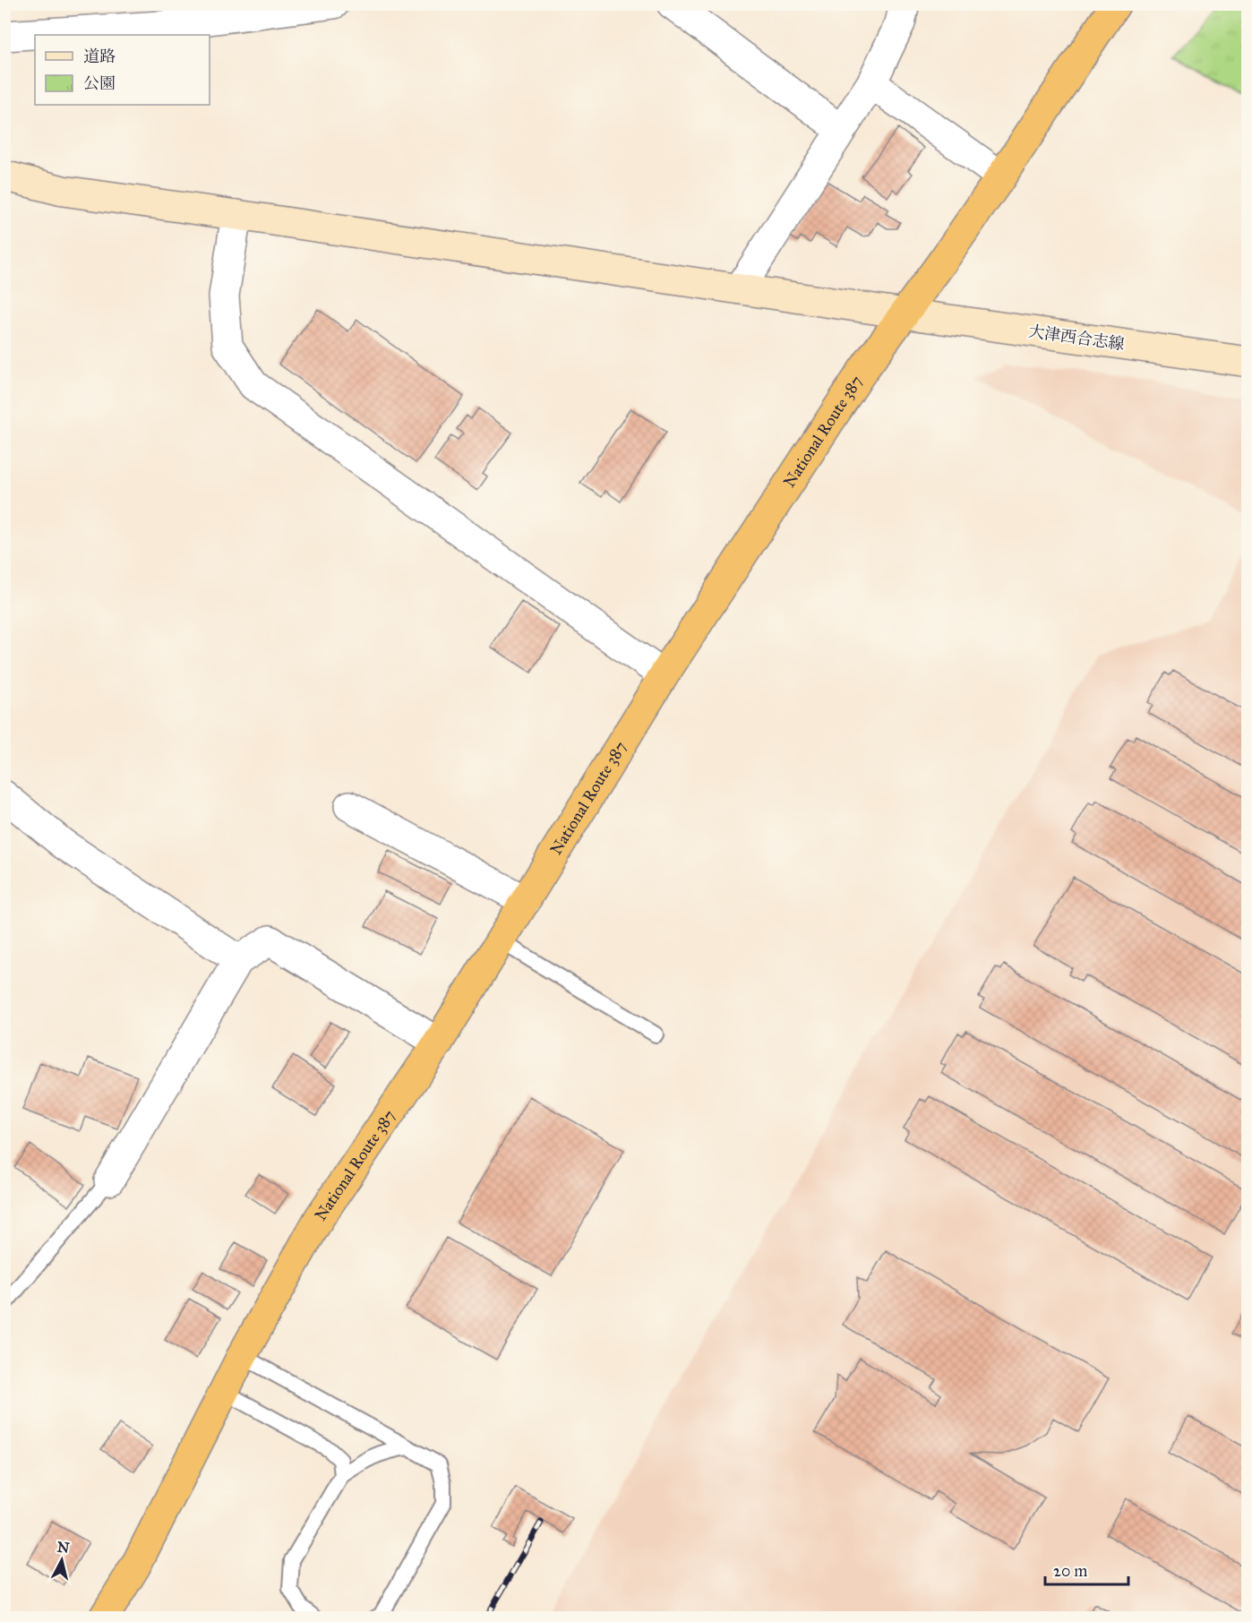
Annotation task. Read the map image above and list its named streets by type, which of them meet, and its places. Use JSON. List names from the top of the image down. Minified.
{"streets":{"highway":["National Route 387"],"street":["大津西合志線"]},"crossings":[["大津西合志線","National Route 387"]],"legend":["道路","公園"],"scale_bar":"20 m","north":"top"}
